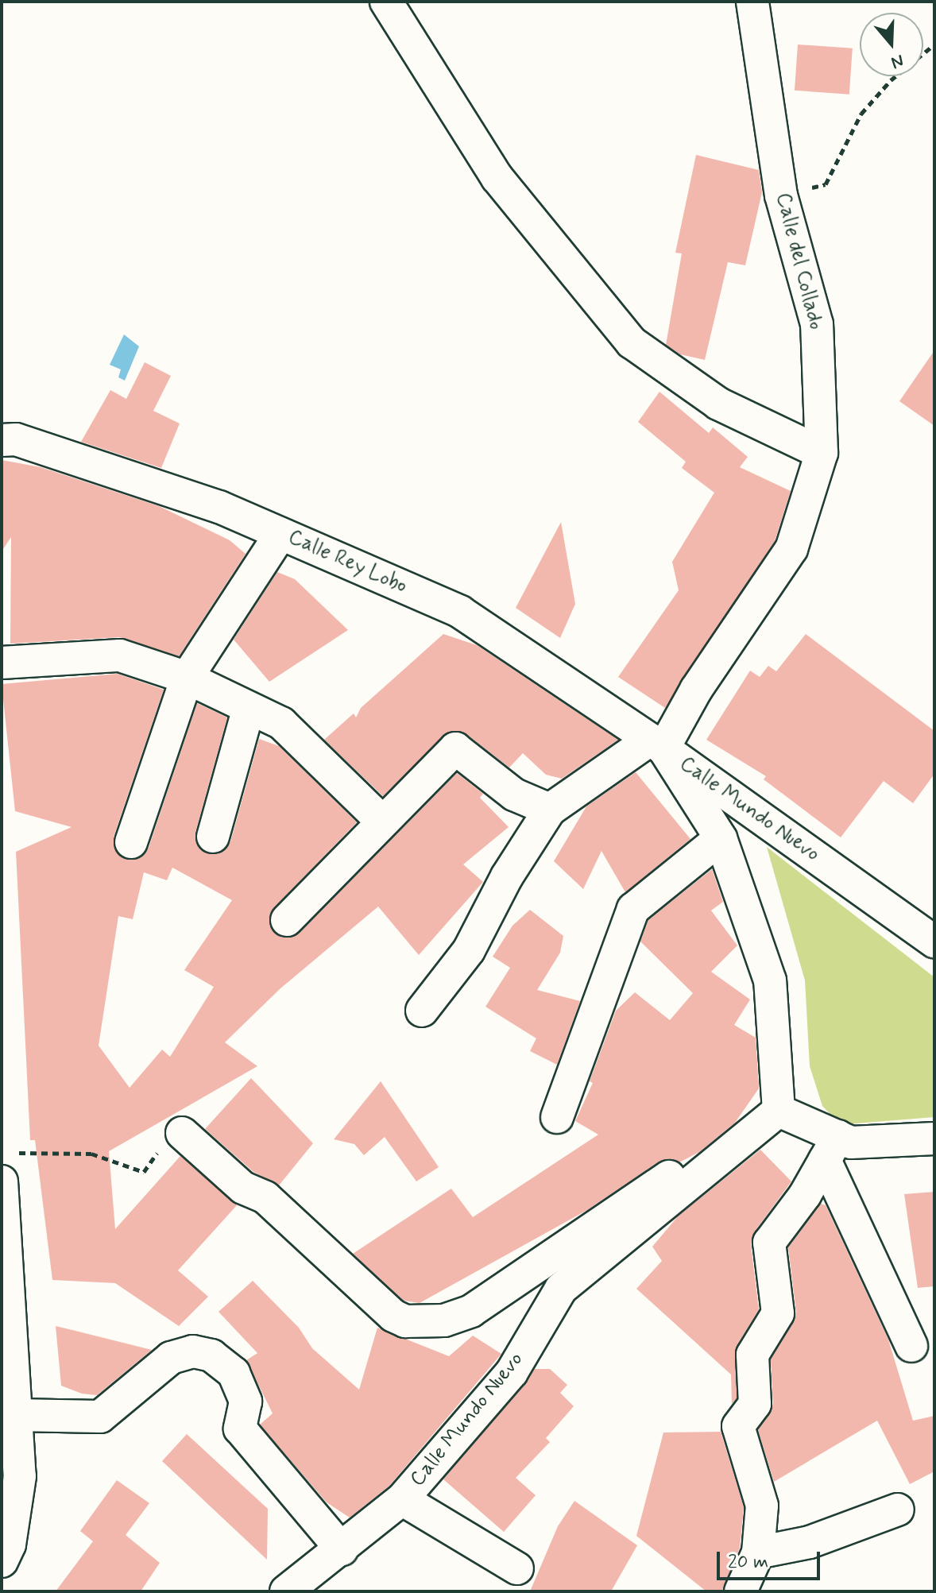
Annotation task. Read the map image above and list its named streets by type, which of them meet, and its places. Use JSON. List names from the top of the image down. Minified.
{"streets":{"street":["Calle del Collado","Calle Rey Lobo","Calle Mundo Nuevo"]},"crossings":[["Calle del Collado","Calle Rey Lobo"],["Calle del Collado","Calle Mundo Nuevo"],["Calle Rey Lobo","Calle Mundo Nuevo"]],"scale_bar":"20 m","north":"bottom"}
